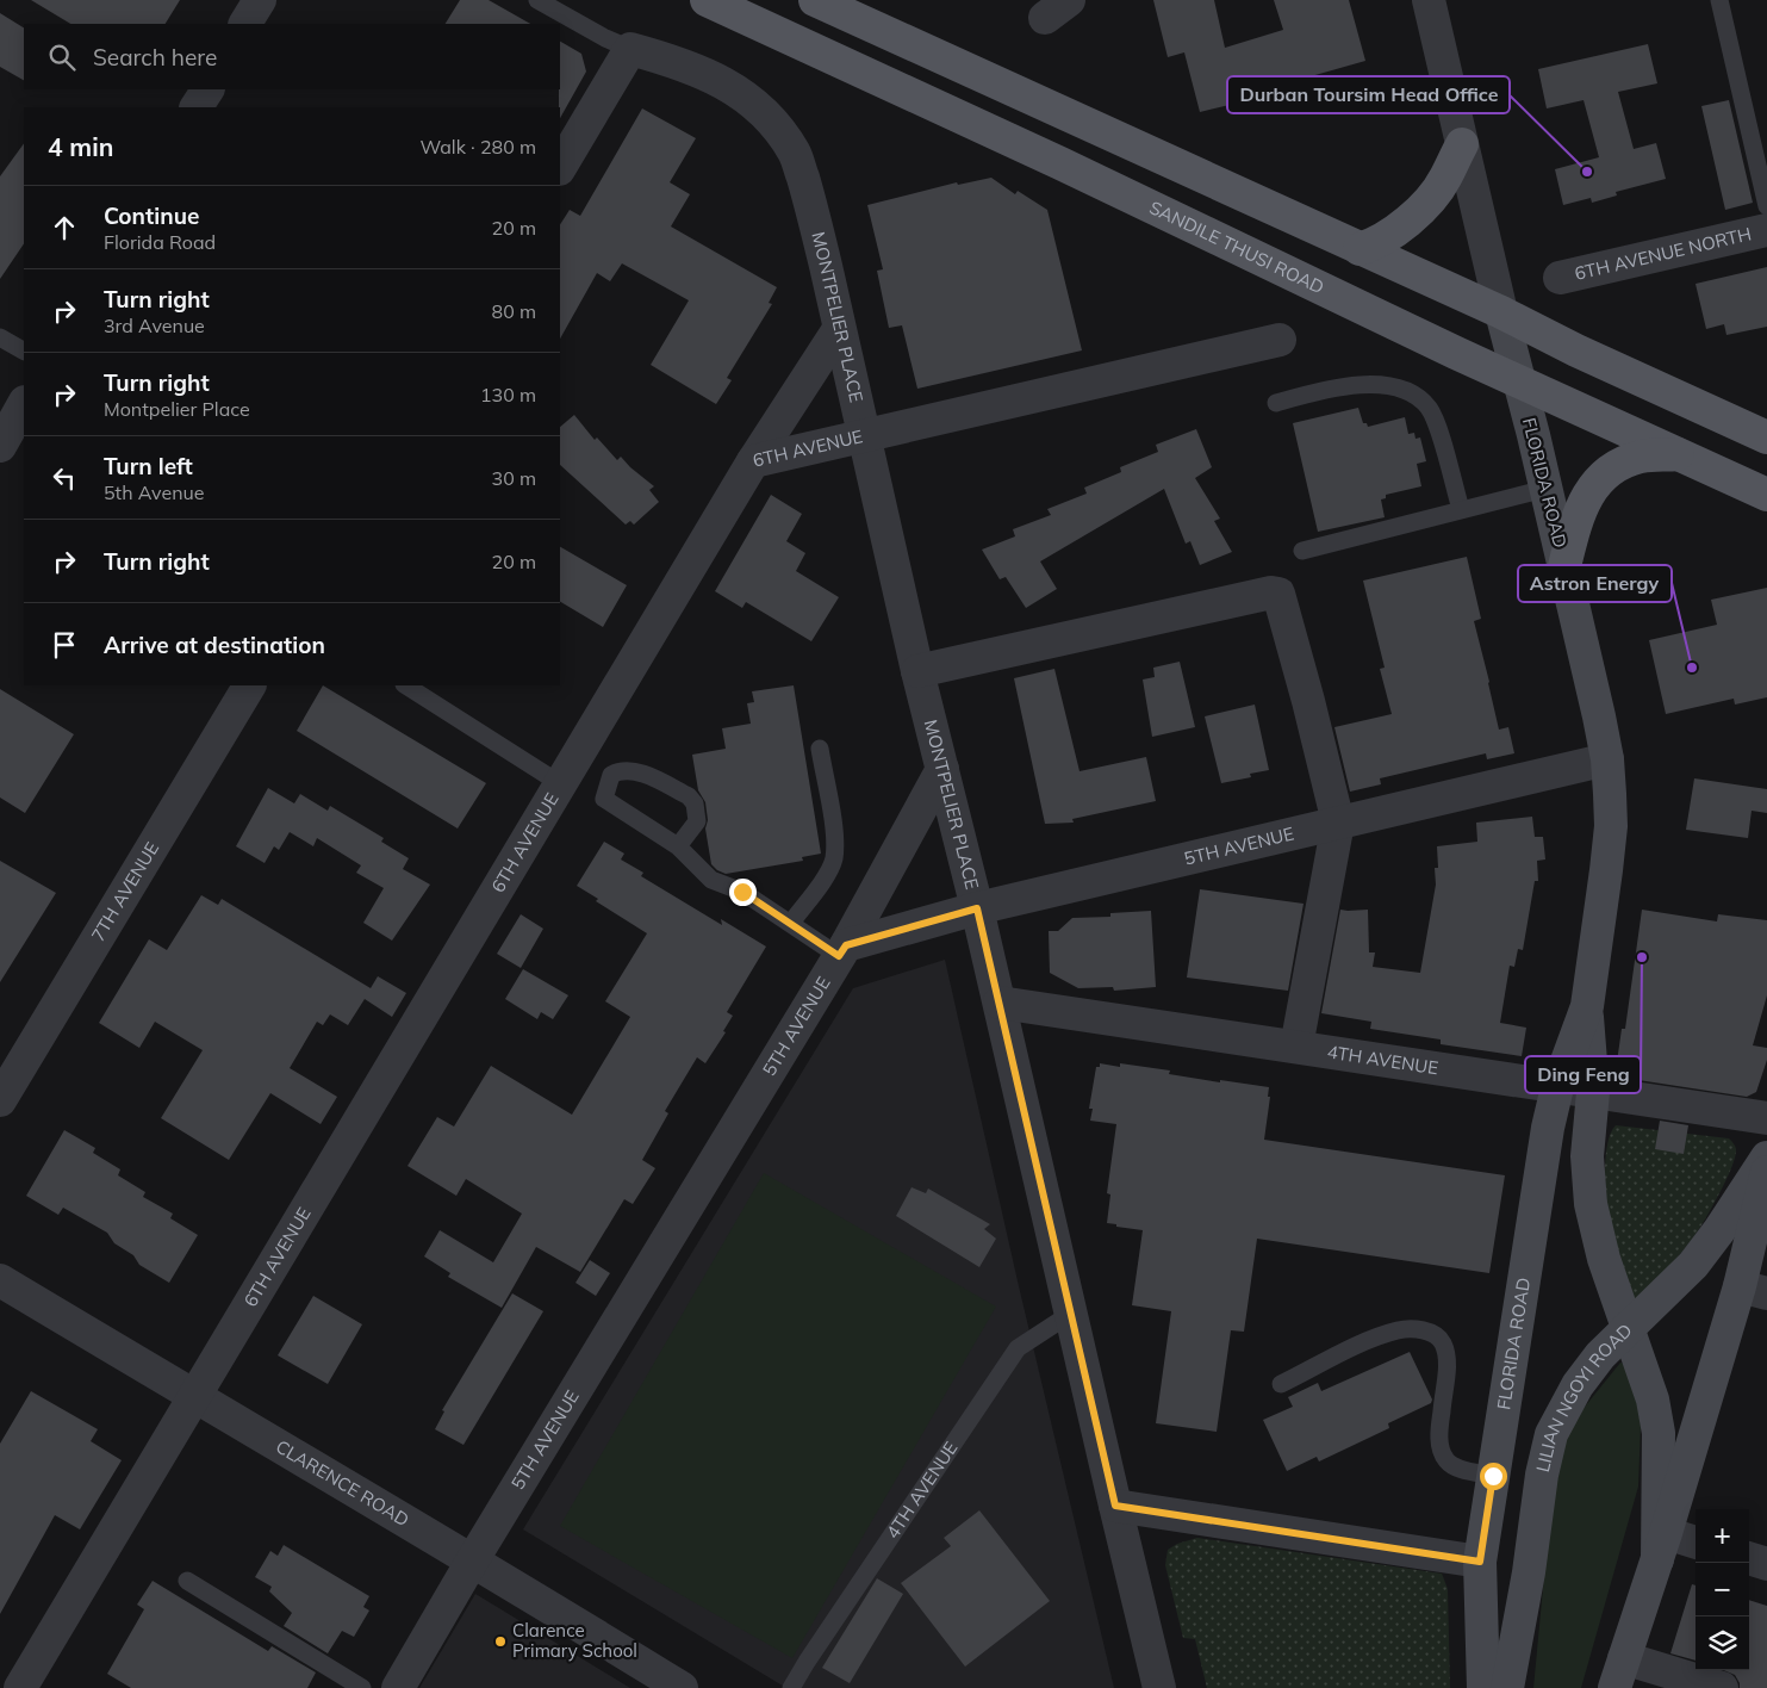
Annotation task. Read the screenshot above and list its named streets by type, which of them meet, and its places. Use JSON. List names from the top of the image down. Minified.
{"streets":{"main road":["SANDILE THUSI ROAD"],"street":["6TH AVENUE NORTH","MONTPELIER PLACE","6TH AVENUE","FLORIDA ROAD","5TH AVENUE","7TH AVENUE","4TH AVENUE","LILIAN NGOYI ROAD","CLARENCE ROAD"]},"crossings":[["SANDILE THUSI ROAD","FLORIDA ROAD"],["MONTPELIER PLACE","6TH AVENUE"],["MONTPELIER PLACE","5TH AVENUE"],["MONTPELIER PLACE","4TH AVENUE"],["6TH AVENUE","CLARENCE ROAD"],["FLORIDA ROAD","5TH AVENUE"],["FLORIDA ROAD","4TH AVENUE"],["FLORIDA ROAD","LILIAN NGOYI ROAD"],["5TH AVENUE","CLARENCE ROAD"]],"places":["Durban Toursim Head Office","Astron Energy","Ding Feng","Clarence Primary School"],"page":{"search":"Search here","heading":["4 min","Walk · 280 m"],"list":[["Continue","Florida Road","20 m"],["Turn right","3rd Avenue","80 m"],["Turn right","Montpelier Place","130 m"],["Turn left","5th Avenue","30 m"],["Turn right","20 m"],"Arrive at destination"],"map_buttons":["+","−"]}}
